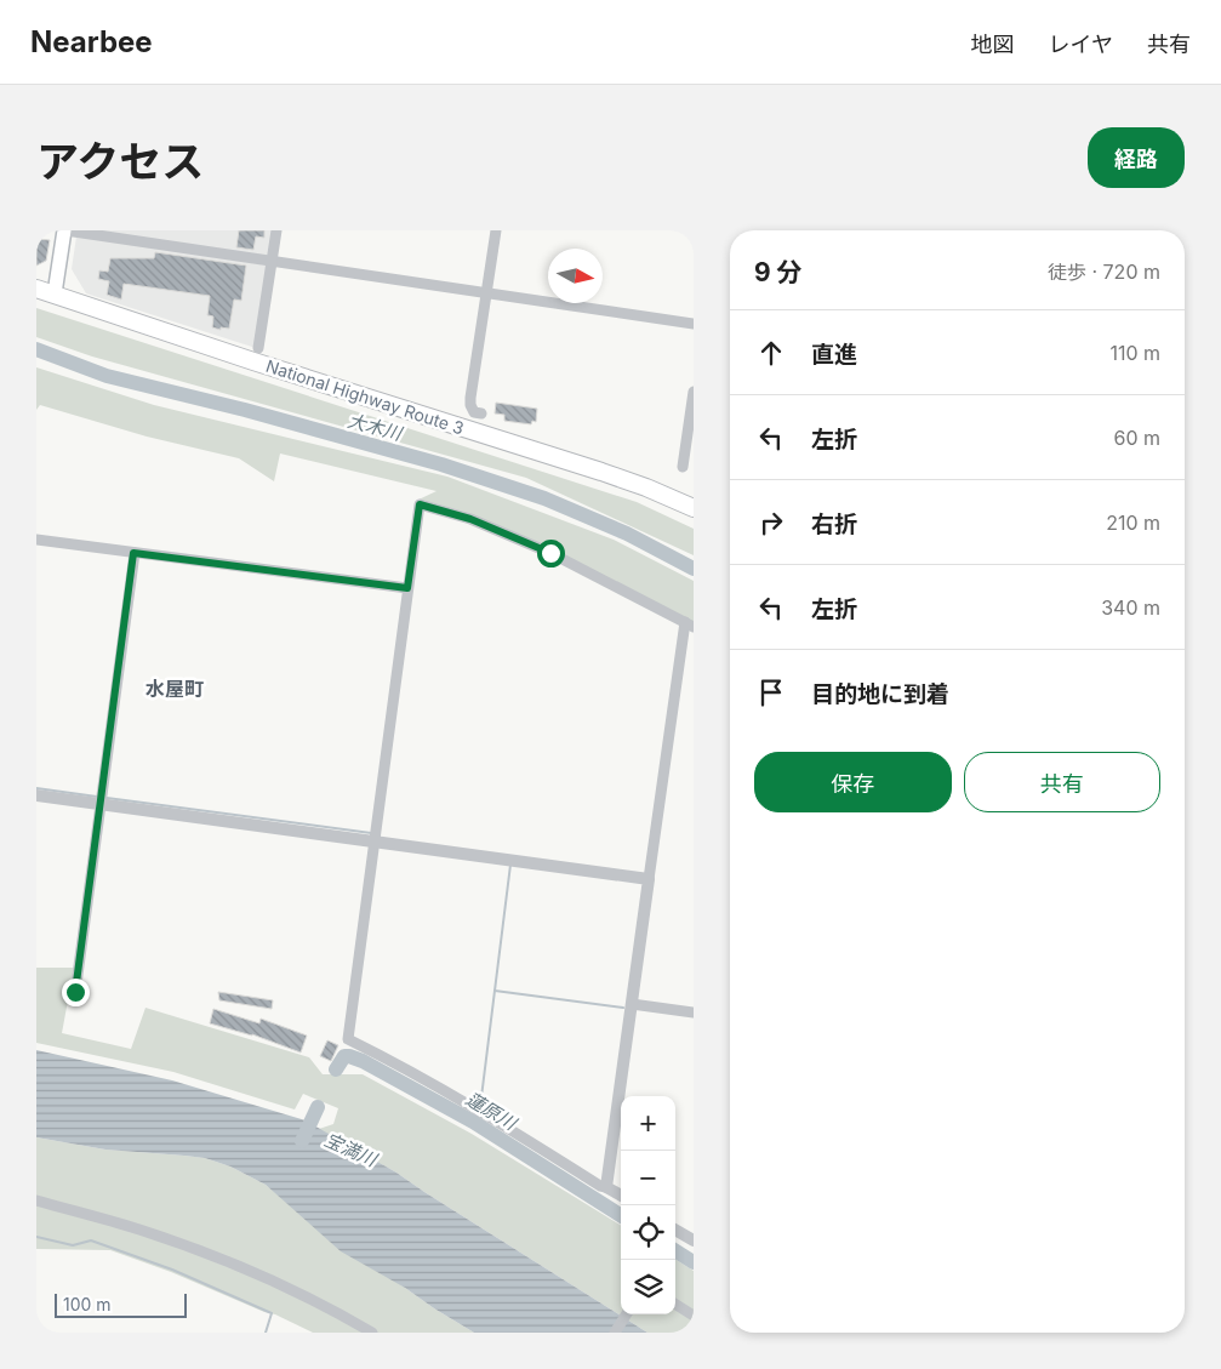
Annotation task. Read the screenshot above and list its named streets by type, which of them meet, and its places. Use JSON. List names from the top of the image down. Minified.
{"streets":{"highway":["National Highway Route 3"]},"districts":["水屋町"],"water":["大木川","蓮原川","宝満川"],"scale_bar":"100 m","north":"right","page":{"header":"Nearbee","nav":["地図","レイヤ","共有"],"title":"アクセス","buttons":["経路",["保存","共有"]],"heading":["9 分","徒歩 · 720 m"],"list":[["直進","110 m"],["左折","60 m"],["右折","210 m"],["左折","340 m"],"目的地に到着"],"map_buttons":["+","−"],"scale":"100 m"}}
